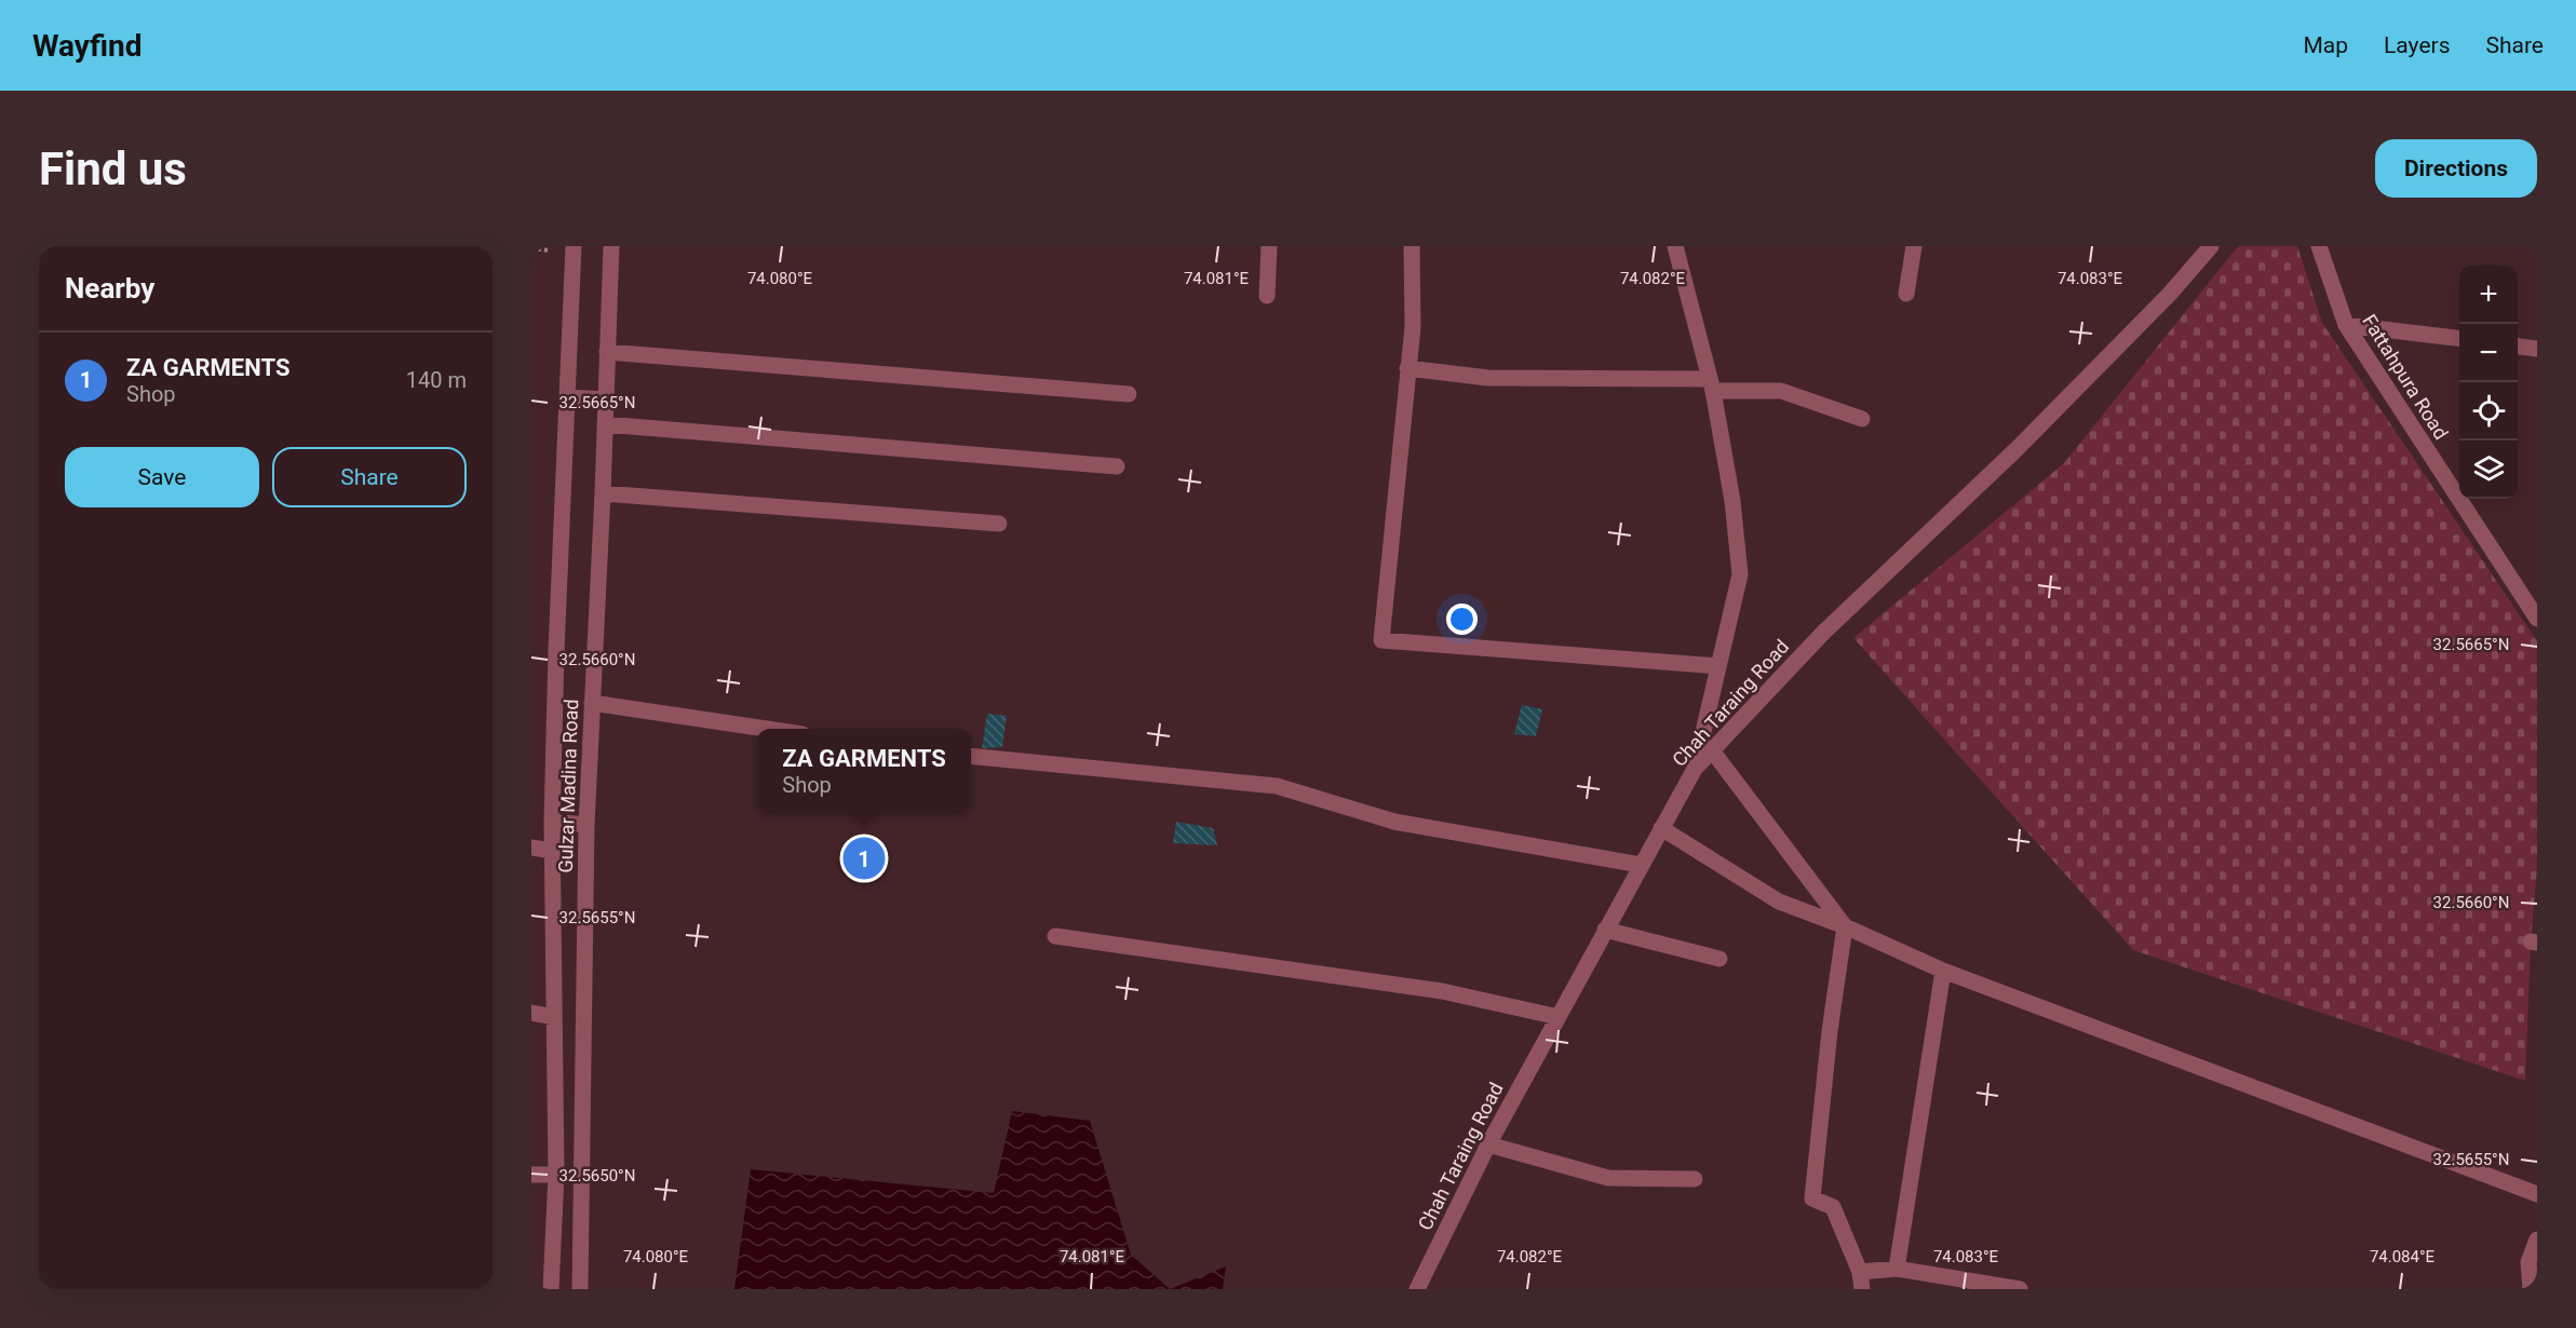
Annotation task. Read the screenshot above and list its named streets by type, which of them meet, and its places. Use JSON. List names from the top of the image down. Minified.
{"streets":{"street":["Fattahpura Road","Chah Taraing Road","Gulzar Madina Road"]},"page":{"header":"Wayfind","nav":["Map","Layers","Share"],"buttons":["Directions",["Save","Share"]],"title":"Find us","heading":"Nearby","map_buttons":["+","−"],"list":[{"mark":"1","name":"ZA GARMENTS","note":"Shop","value":"140 m"}],"popup":["ZA GARMENTS","Shop"],"pins":"1"},"coordinates":["74.080°E","74.081°E","74.082°E","74.083°E","32.5665°N","32.5660°N","32.5655°N","32.5650°N","74.084°E"]}
